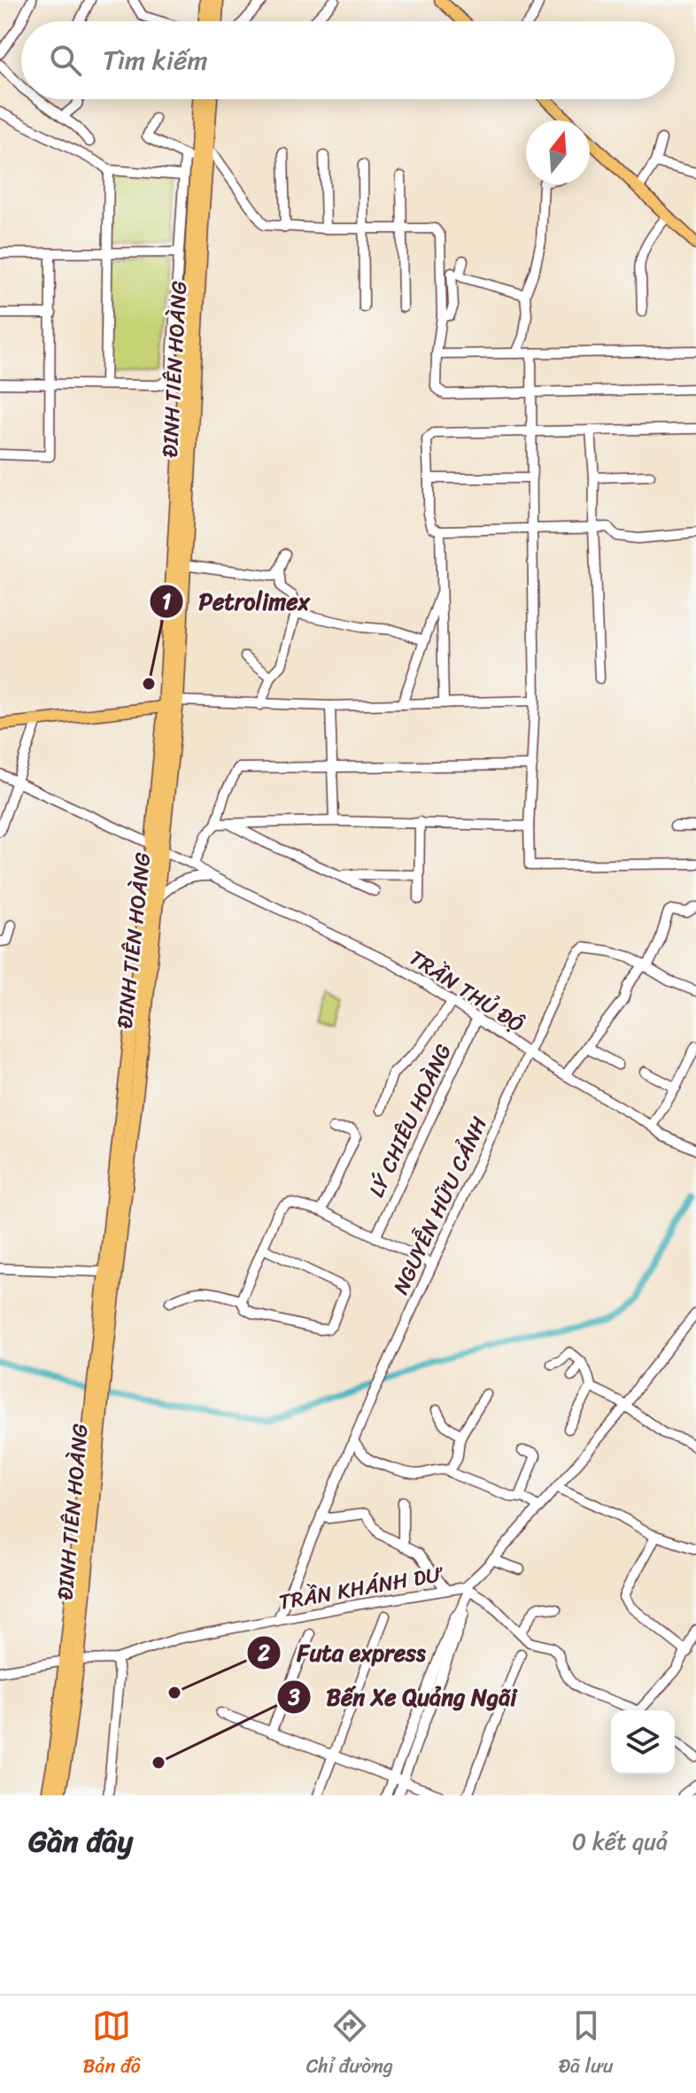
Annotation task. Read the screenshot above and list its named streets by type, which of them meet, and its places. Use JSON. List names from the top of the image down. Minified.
{"streets":{"highway":["ĐINH TIÊN HOÀNG"],"street":["TRẦN THỦ ĐỘ","LÝ CHIÊU HOÀNG","NGUYỄN HỮU CẢNH","TRẦN KHÁNH DƯ"]},"crossings":[["ĐINH TIÊN HOÀNG","TRẦN THỦ ĐỘ"],["ĐINH TIÊN HOÀNG","TRẦN KHÁNH DƯ"],["TRẦN THỦ ĐỘ","LÝ CHIÊU HOÀNG"],["TRẦN THỦ ĐỘ","NGUYỄN HỮU CẢNH"]],"places":["Petrolimex","Futa express","Bến Xe Quảng Ngãi"],"north":"top","page":{"search":"Tìm kiếm","heading":["Gần đây","0 kết quả"],"nav":["Bản đồ","Chỉ đường","Đã lưu"]}}
